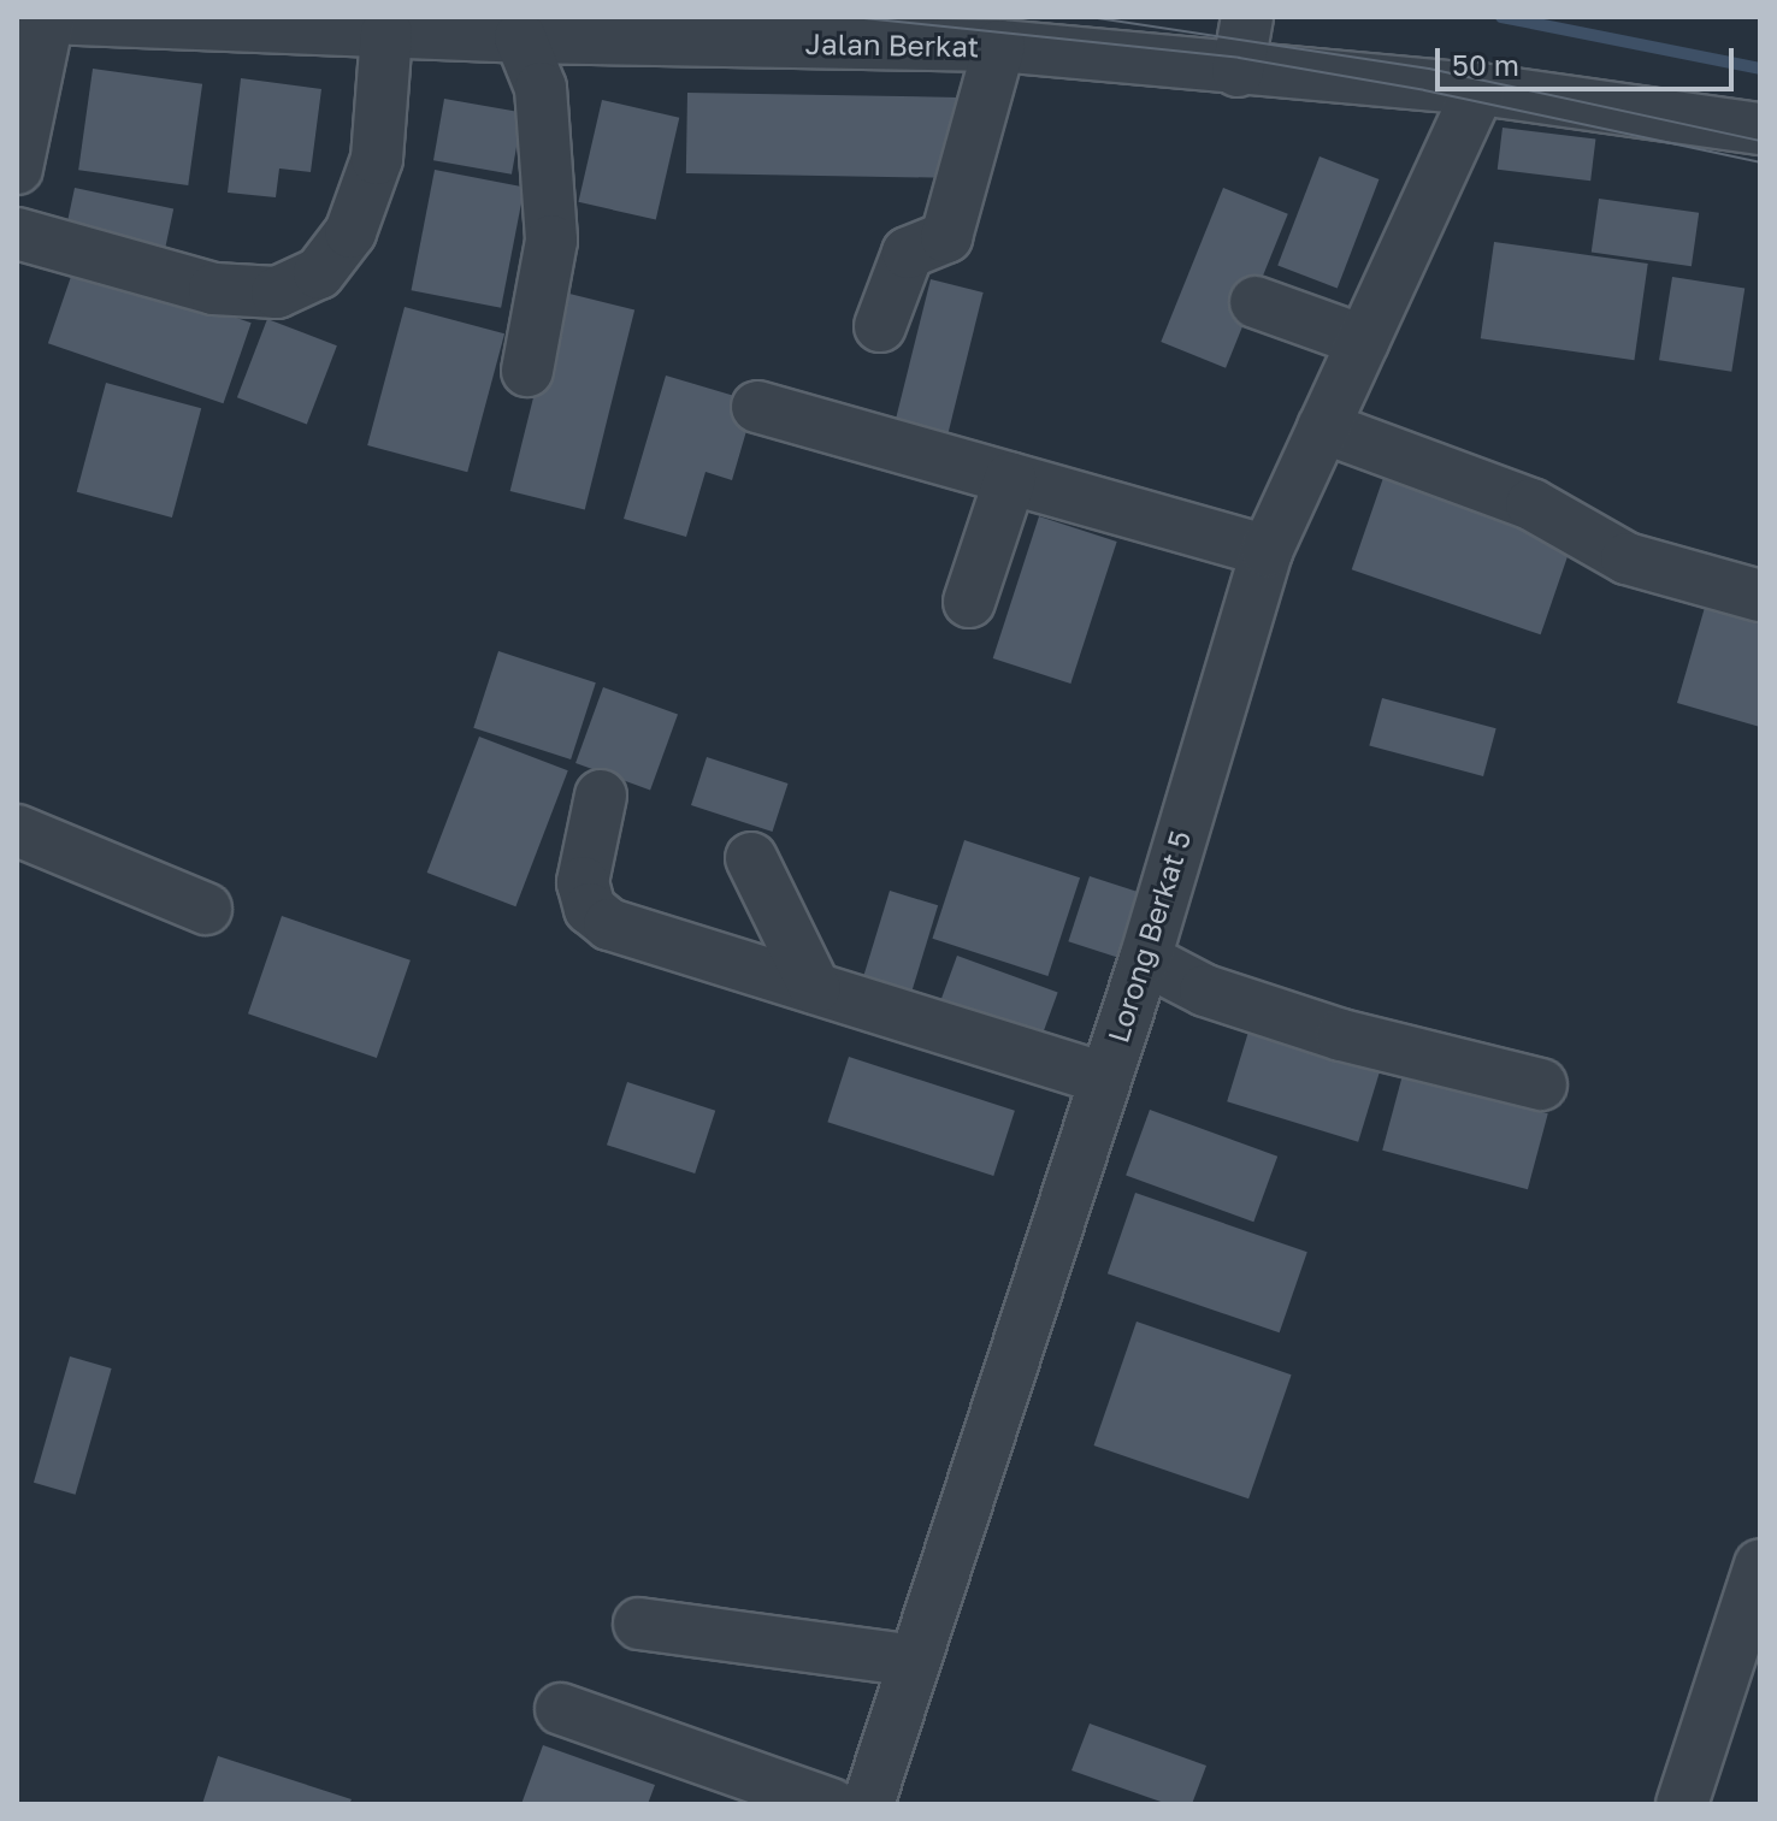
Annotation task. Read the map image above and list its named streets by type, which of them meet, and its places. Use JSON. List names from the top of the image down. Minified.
{"streets":{"street":["Jalan Berkat","Lorong Berkat 5"]},"crossings":[["Jalan Berkat","Lorong Berkat 5"]],"scale_bar":"50 m"}
